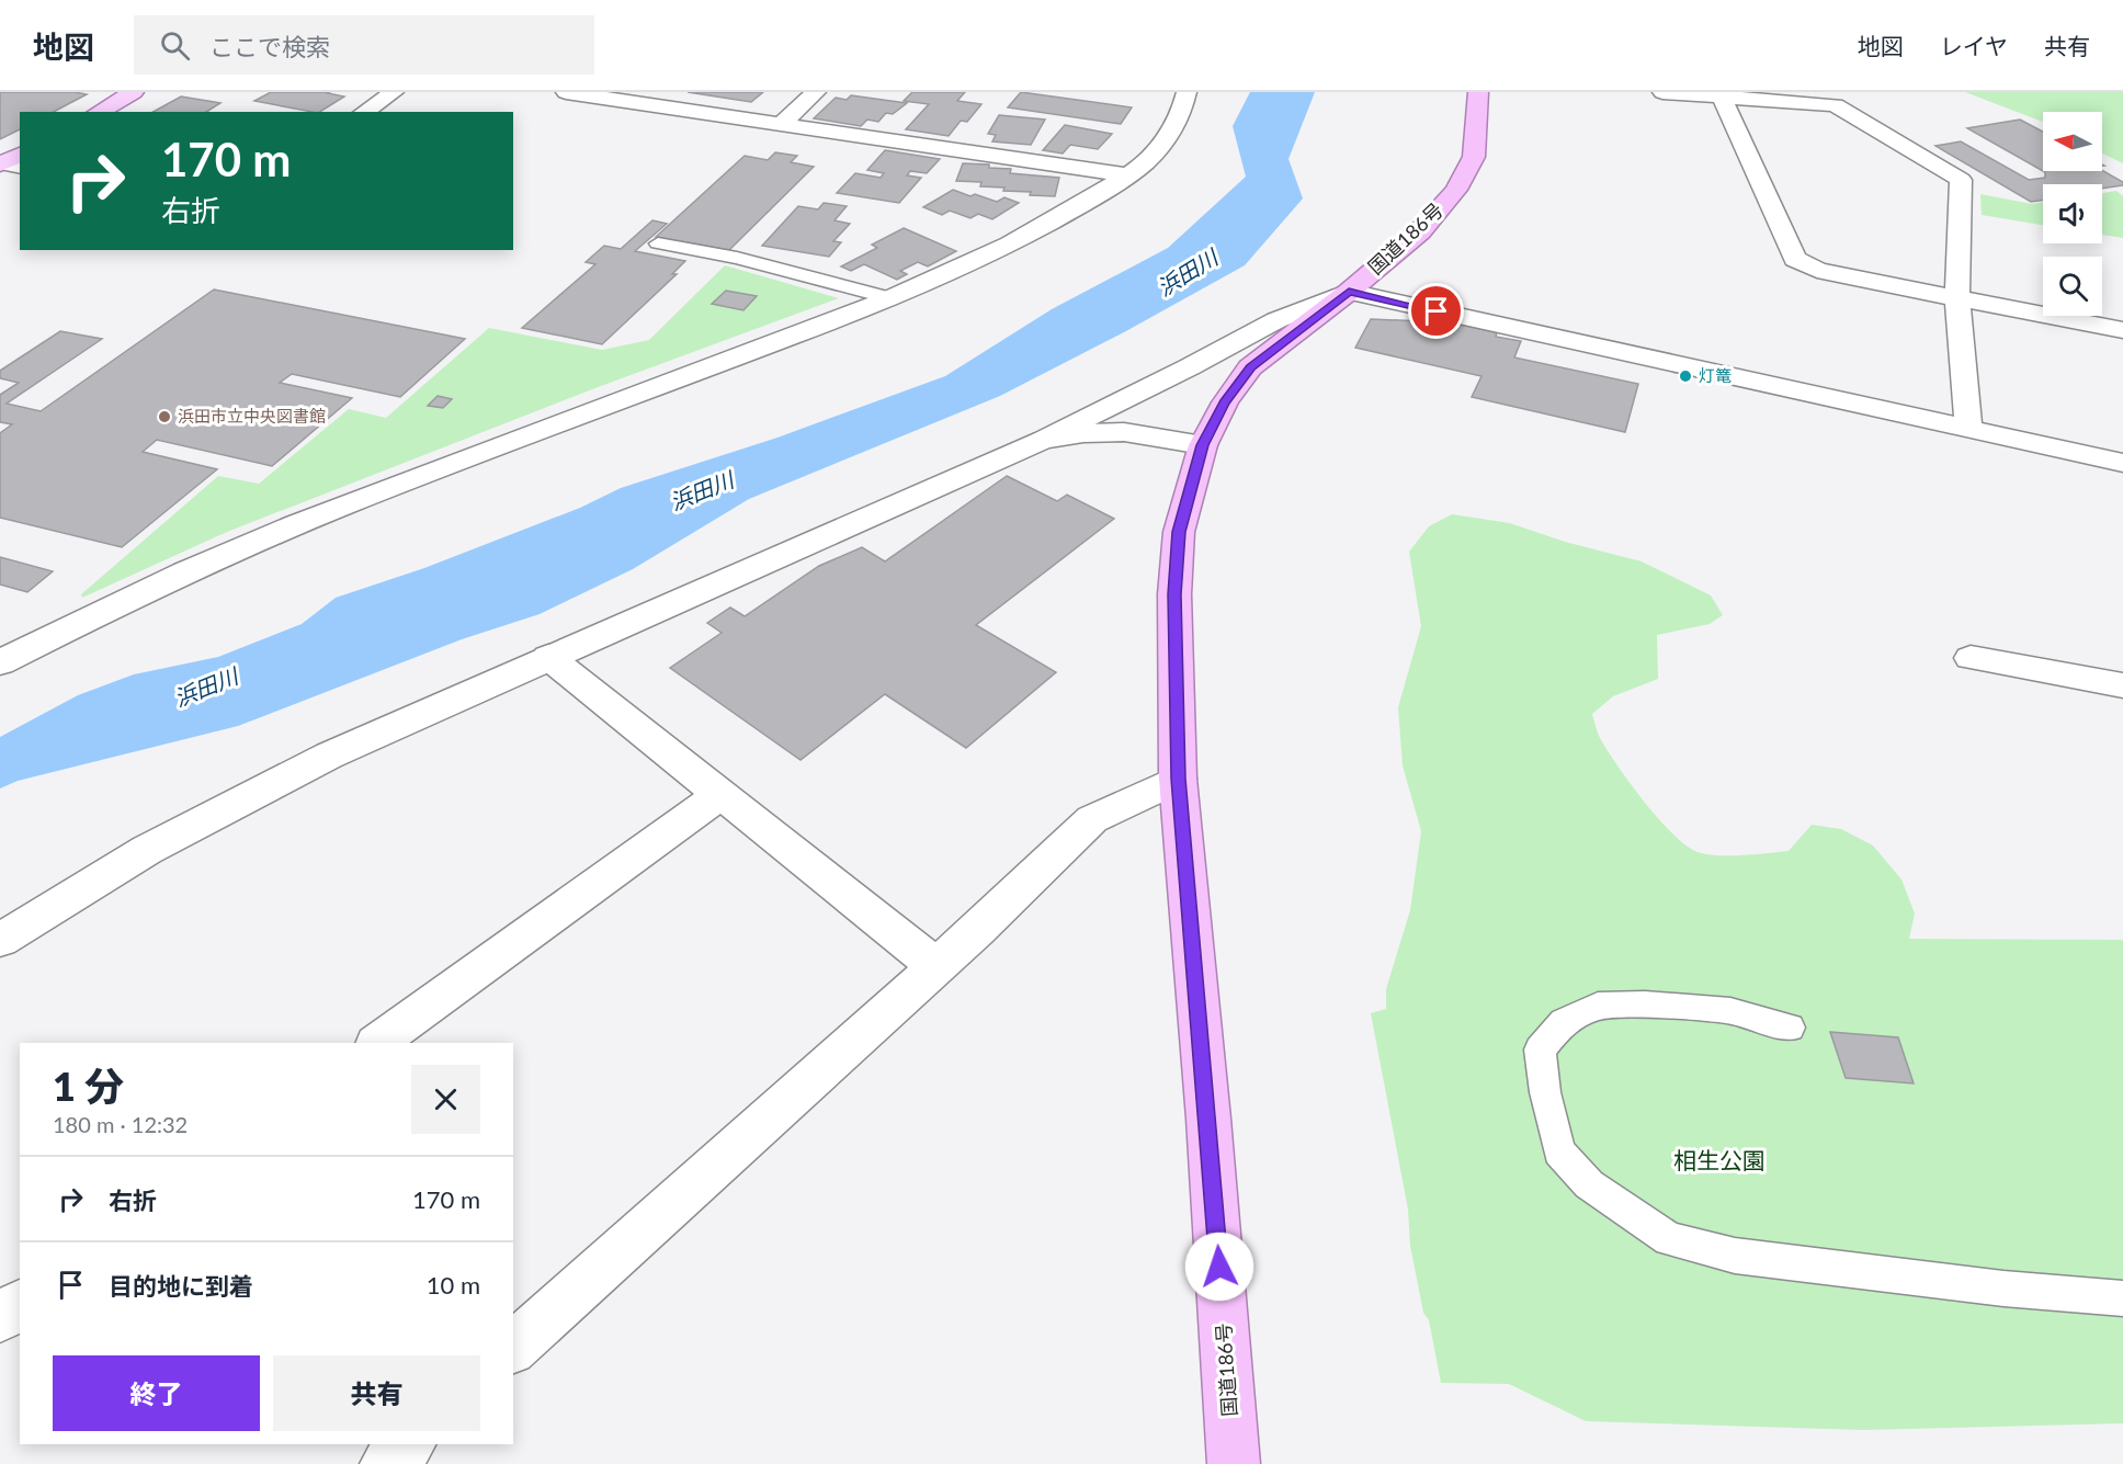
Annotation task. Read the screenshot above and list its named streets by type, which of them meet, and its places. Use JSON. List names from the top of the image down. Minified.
{"streets":{"highway":["国道186号"]},"water":["浜田川"],"parks":["相生公園"],"places":["灯篭","浜田市立中央図書館"],"north":"left","page":{"header":"地図","search":"ここで検索","nav":["地図","レイヤ","共有"],"turn":["170 m","右折"],"heading":["1 分","180 m · 12:32"],"list":[{"name":"右折","value":"170 m"},{"name":"目的地に到着","value":"10 m"}],"buttons":["終了","共有"]}}
